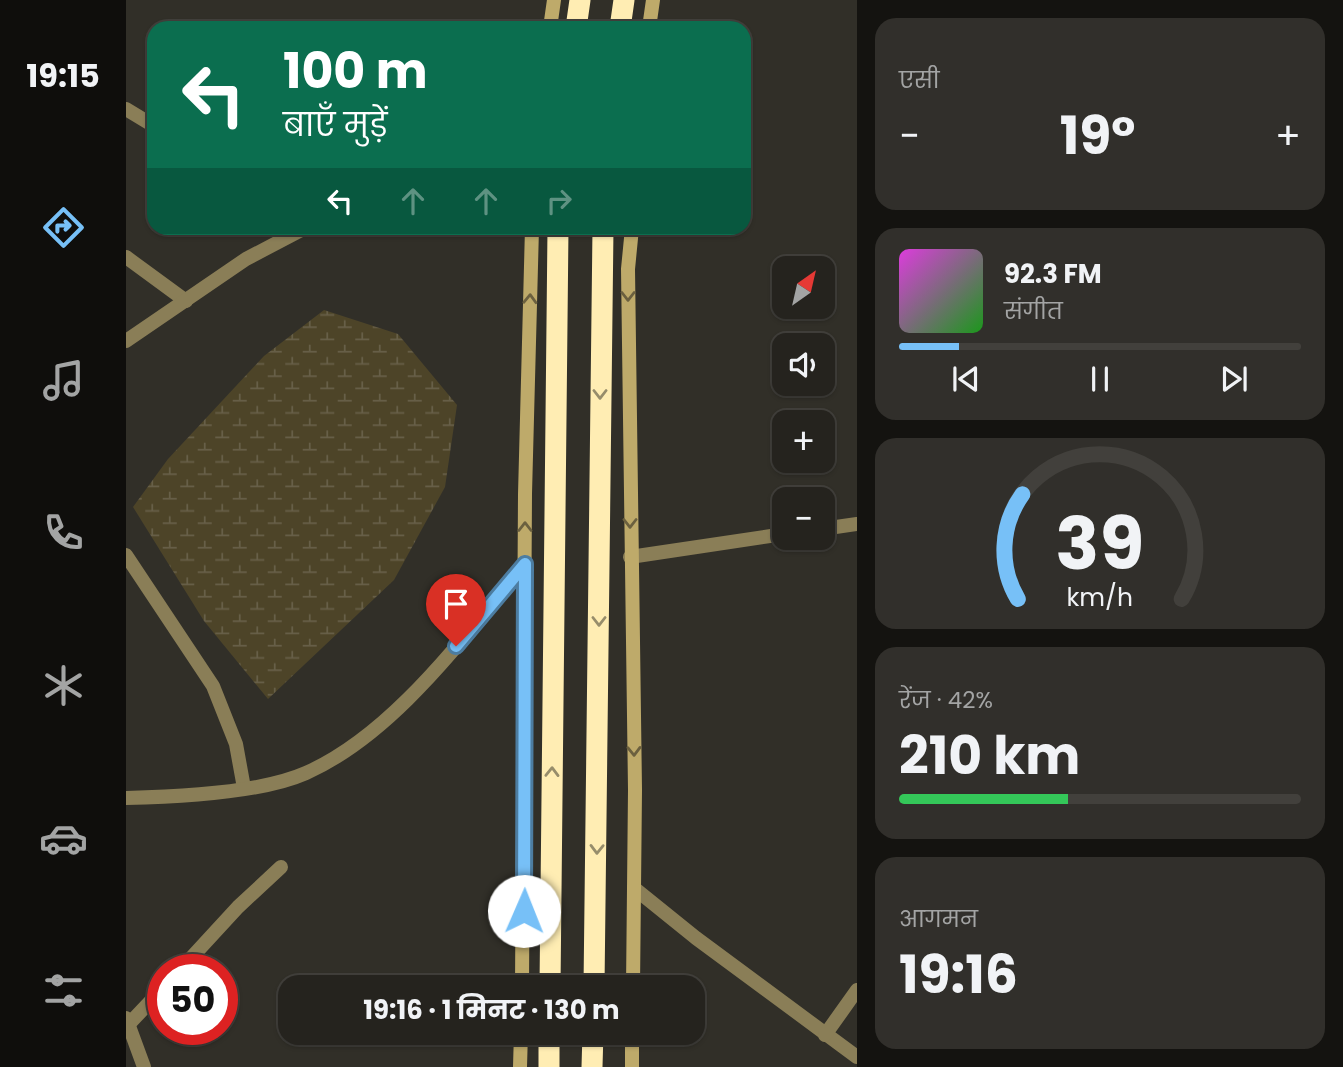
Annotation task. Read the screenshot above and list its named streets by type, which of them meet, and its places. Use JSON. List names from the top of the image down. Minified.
{"north":"top right","page":{"tabs":"19:15","tile":["एसी",["रेंज · 42%","210 km"],["आगमन","19:16"]],"turn":["100 m","बाएँ मुड़ें"],"heat":["−","19°","+"],"song":["92.3 FM","संगीत"],"map_buttons":["+","−"],"limit":"50","trip":"19:16 · 1 मिनट · 130 m","gauge":["39","km/h"]}}
